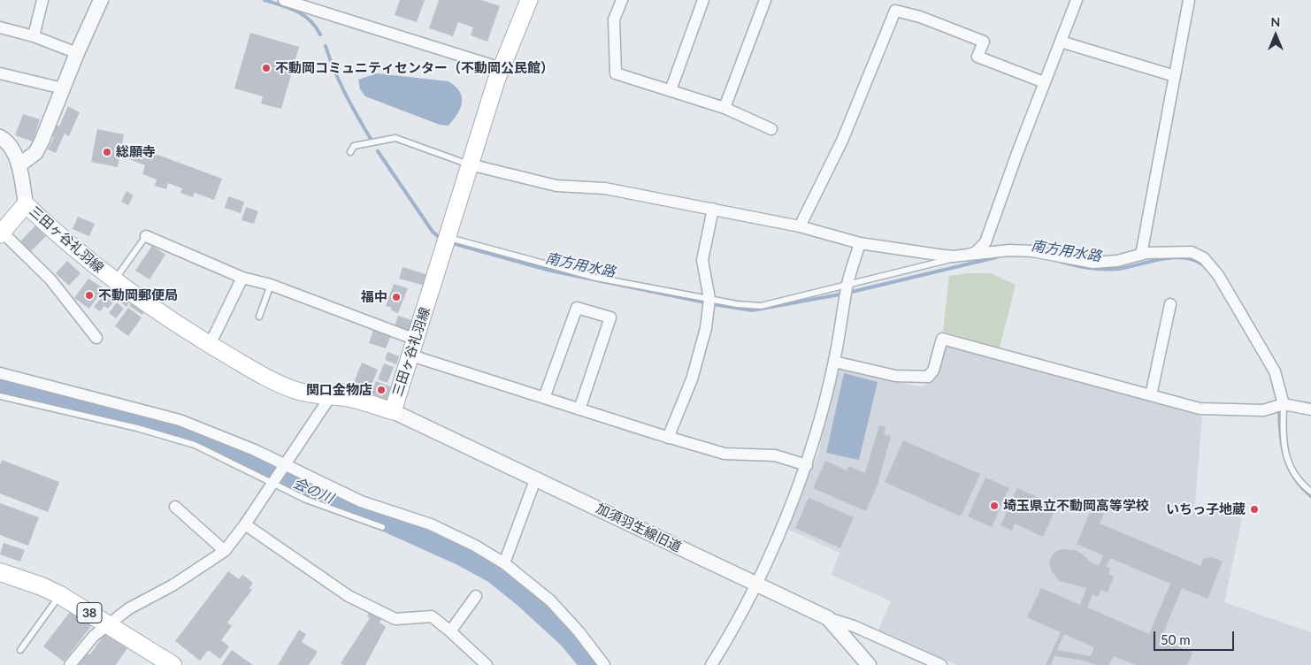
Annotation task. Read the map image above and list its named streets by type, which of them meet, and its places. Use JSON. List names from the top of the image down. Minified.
{"streets":{"main road":["三田ヶ谷礼羽線","38"],"street":["加須羽生線旧道"]},"crossings":[["三田ヶ谷礼羽線","加須羽生線旧道"]],"water":["南方用水路","会の川"],"places":["不動岡コミュニティセンター（不動岡公民館）","総願寺","不動岡郵便局","福中","関口金物店","埼玉県立不動岡高等学校","いちっ子地蔵"],"scale_bar":"50 m","north":"top"}
